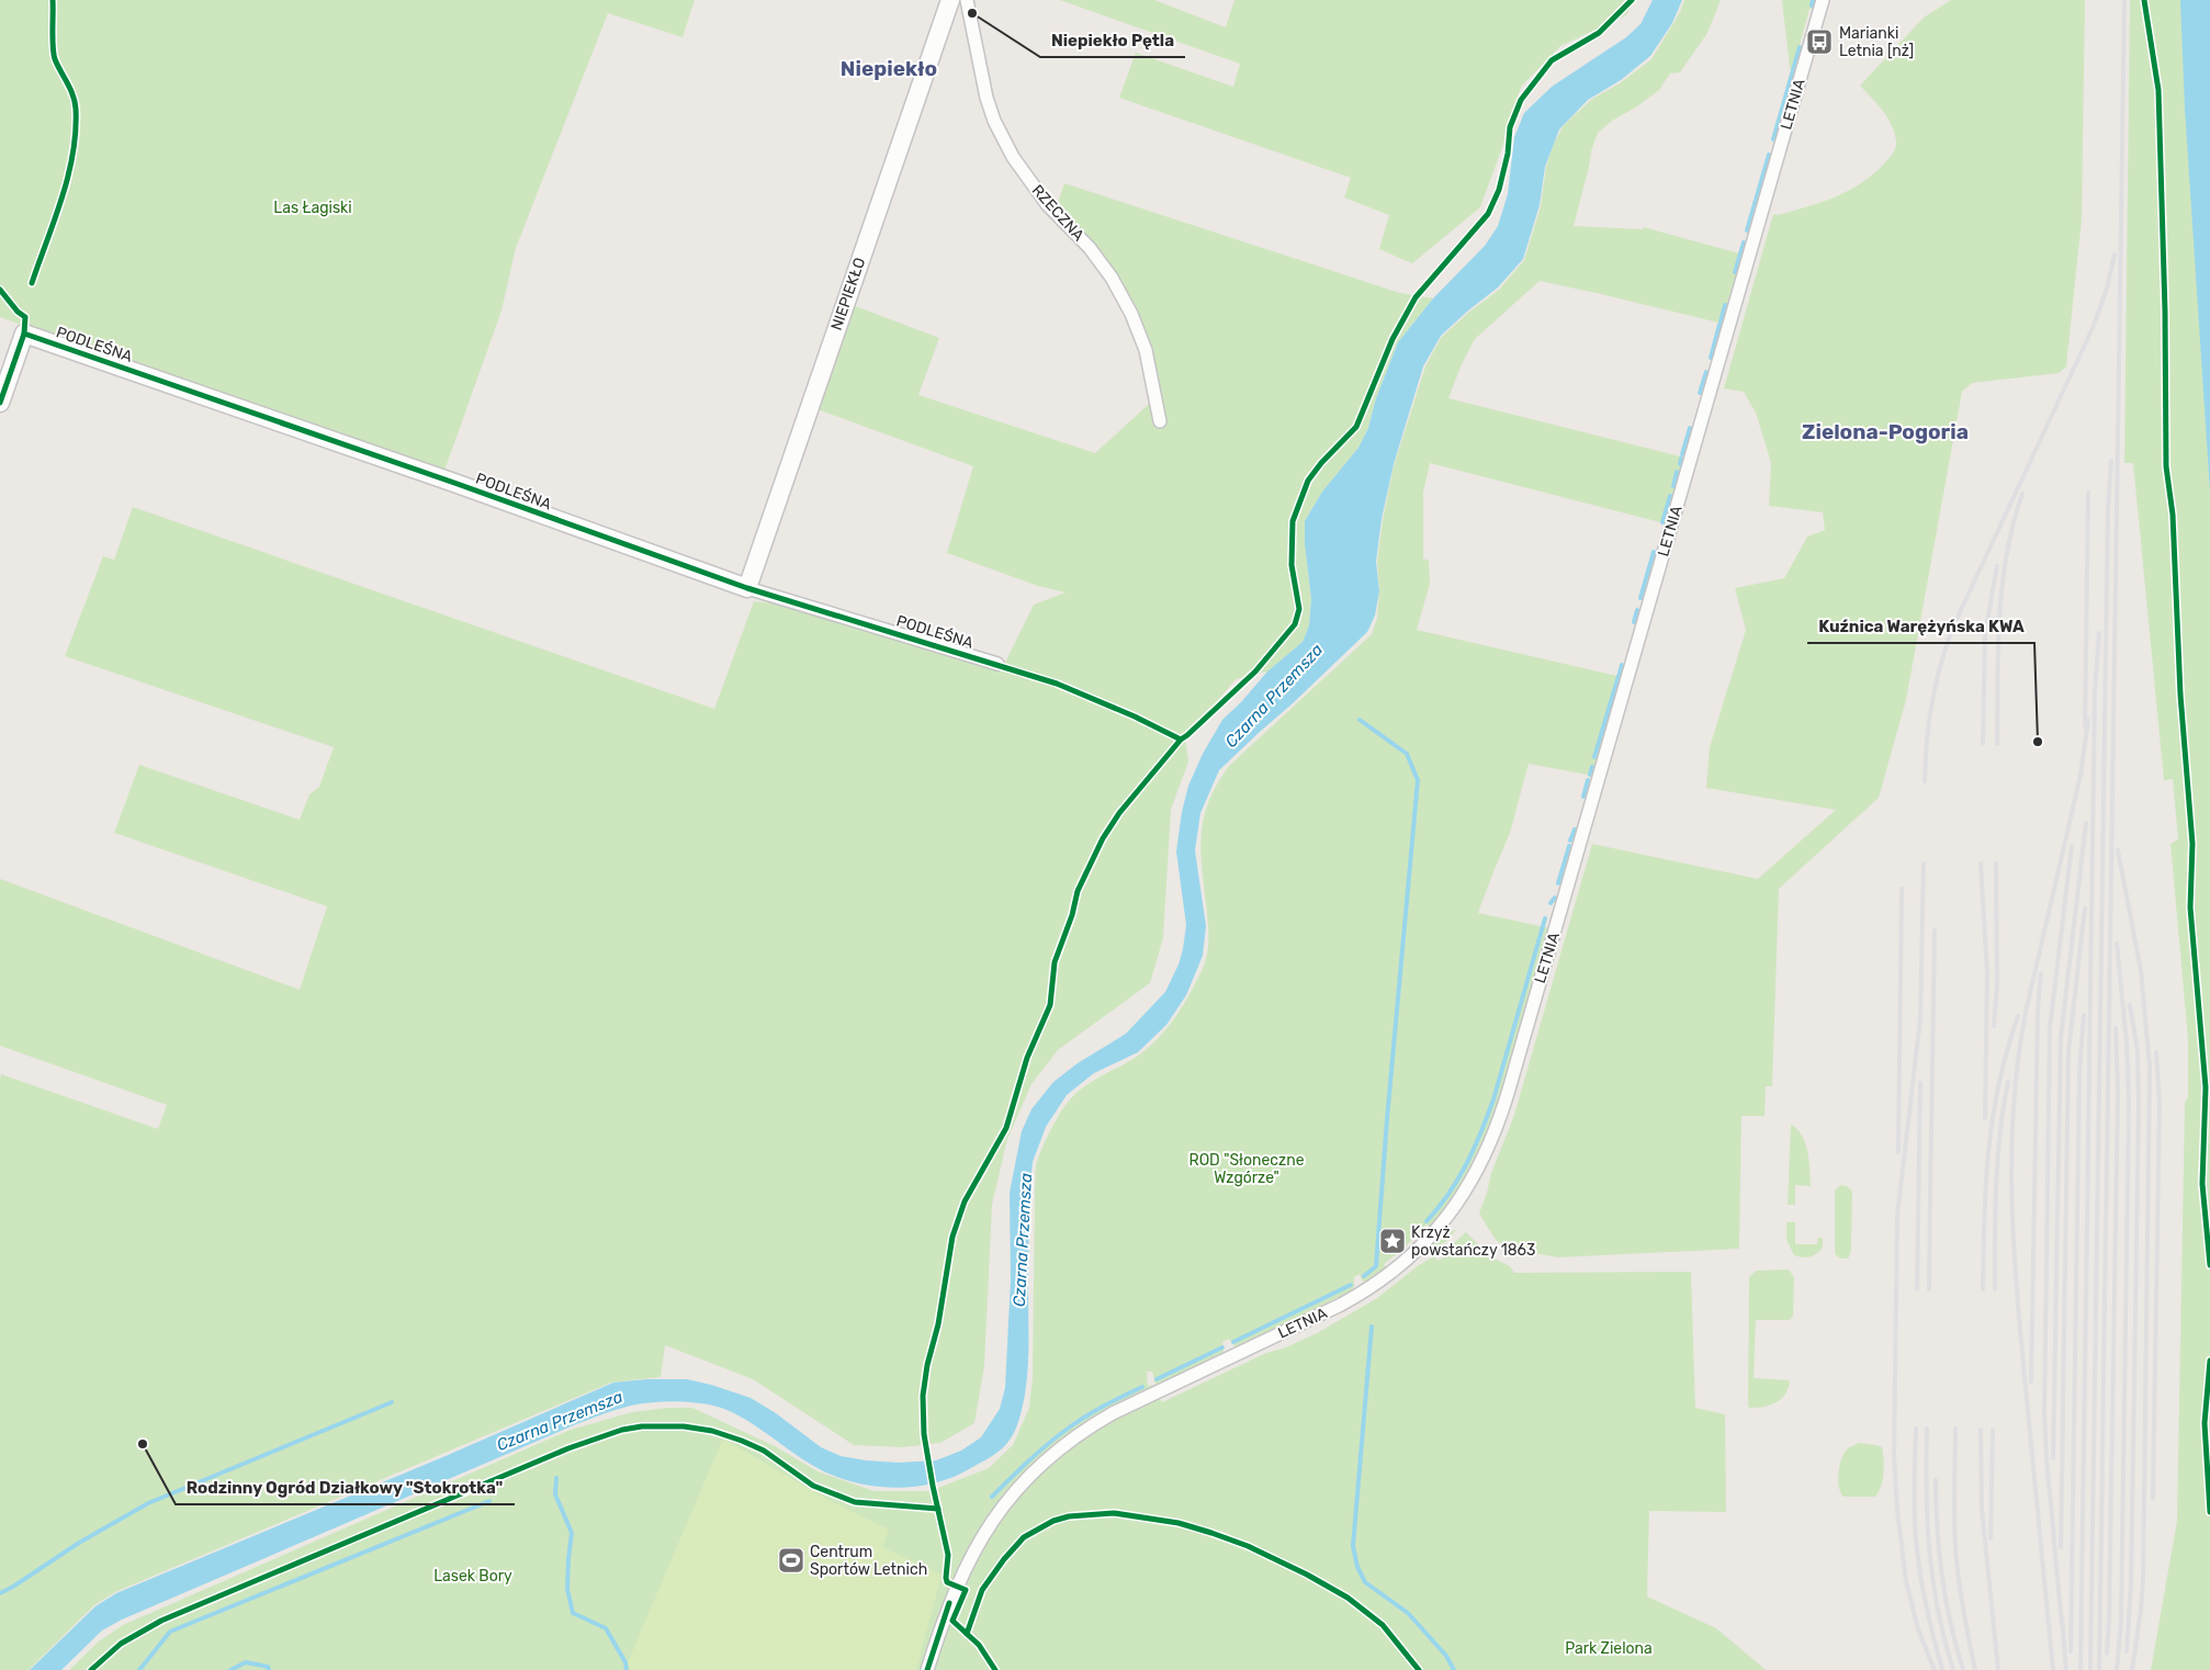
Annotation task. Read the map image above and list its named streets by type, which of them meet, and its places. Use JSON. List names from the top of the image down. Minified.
{"streets":{"street":["LETNIA","RZECZNA","NIEPIEKŁO","PODLEŚNA"]},"crossings":[["NIEPIEKŁO","PODLEŚNA"]],"districts":["Niepiekło","Zielona-Pogoria"],"water":["Czarna Przemsza"],"parks":["Las Łagiski","ROD \"Słoneczne Wzgórze\"","Lasek Bory","Park Zielona"],"places":{"other":["Niepiekło Pętla","Kuźnica Warężyńska KWA","Rodzinny Ogród Działkowy \"Stokrotka\""],"bus stop":["Marianki Letnia [nż]"],"place":["Krzyż powstańczy 1863"],"sports":["Centrum Sportów Letnich"]}}
